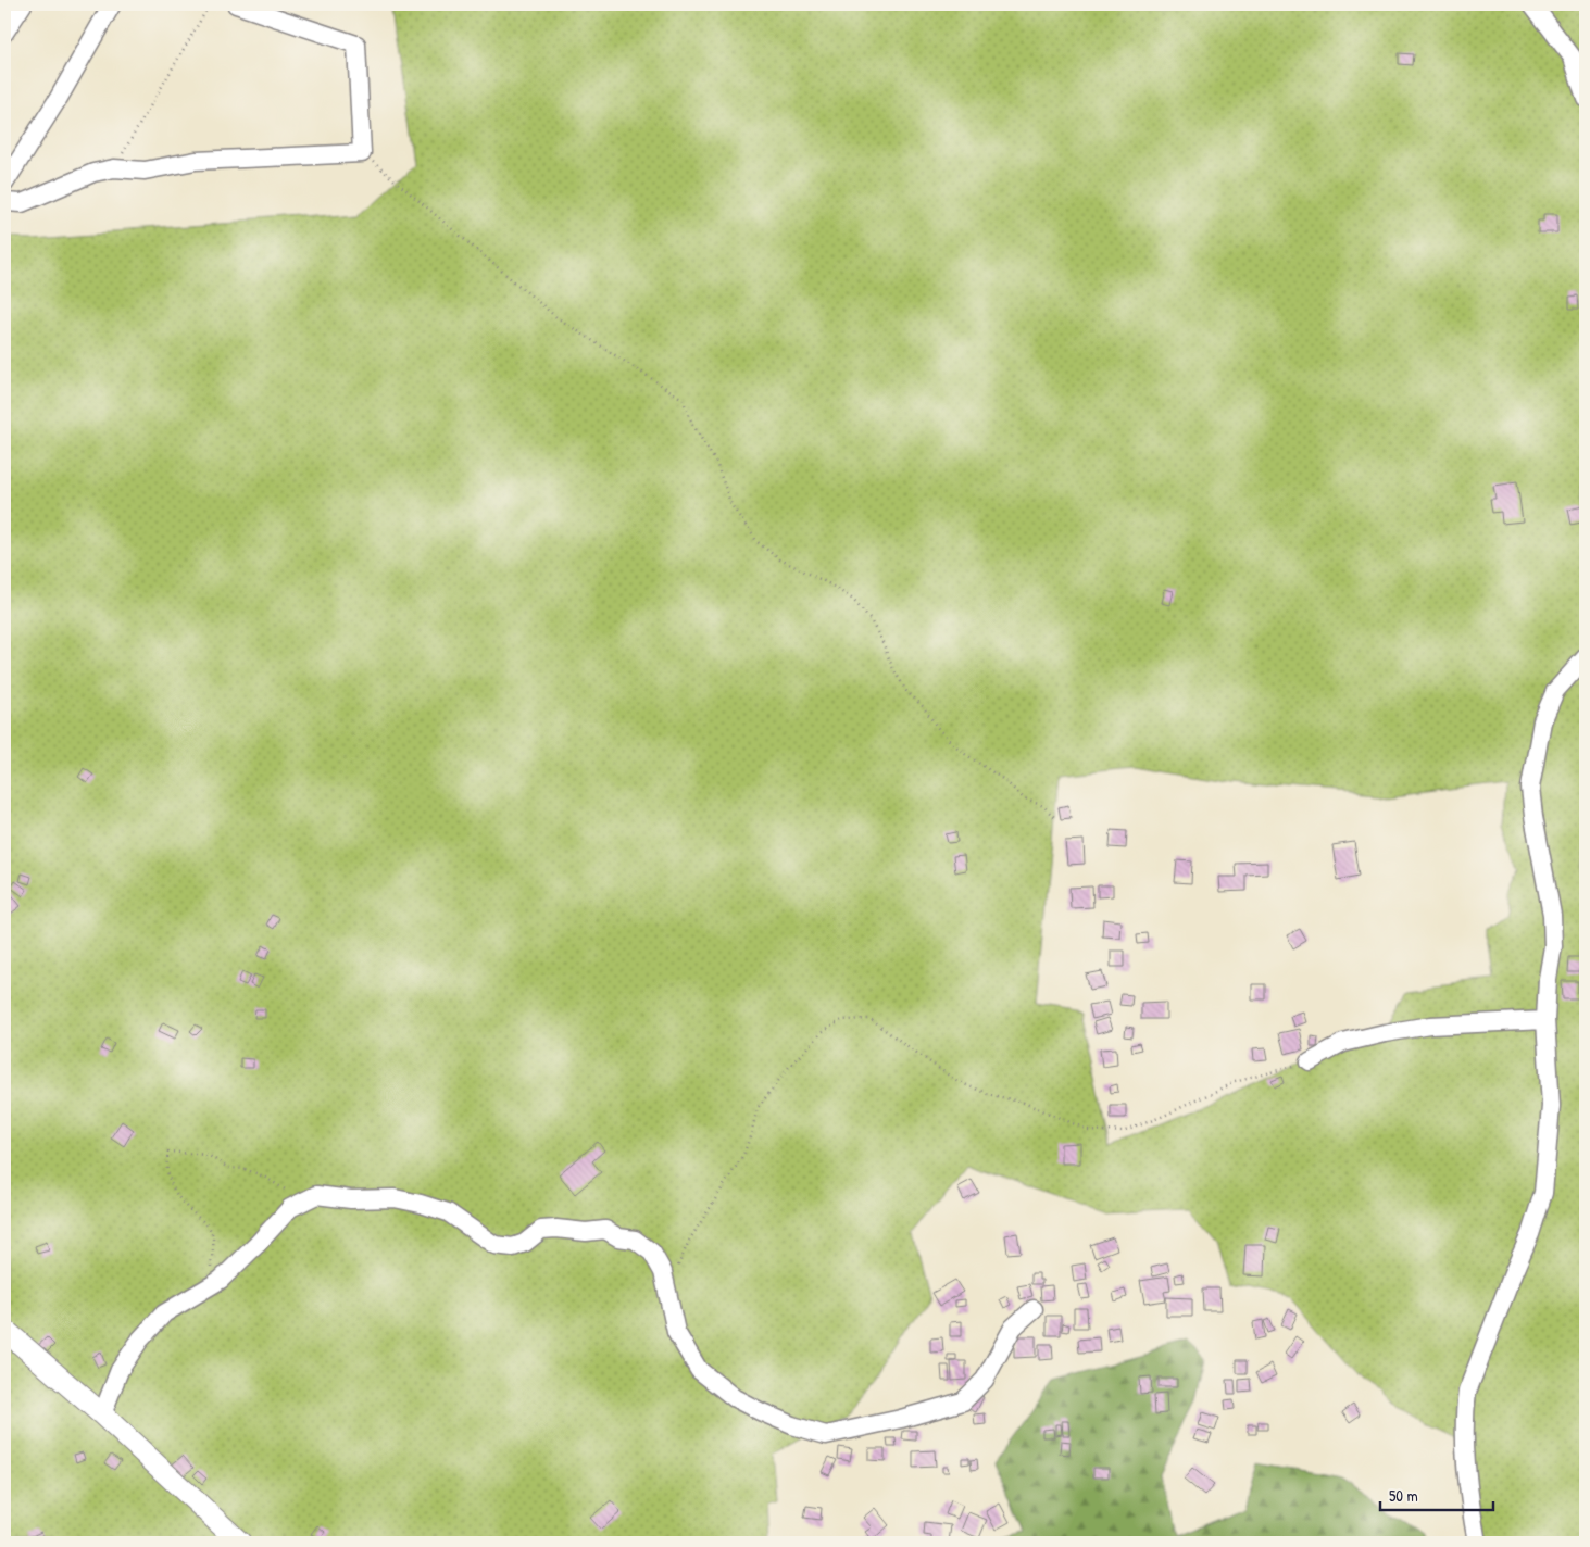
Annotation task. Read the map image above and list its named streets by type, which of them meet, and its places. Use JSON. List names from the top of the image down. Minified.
{"scale_bar":"50 m"}
